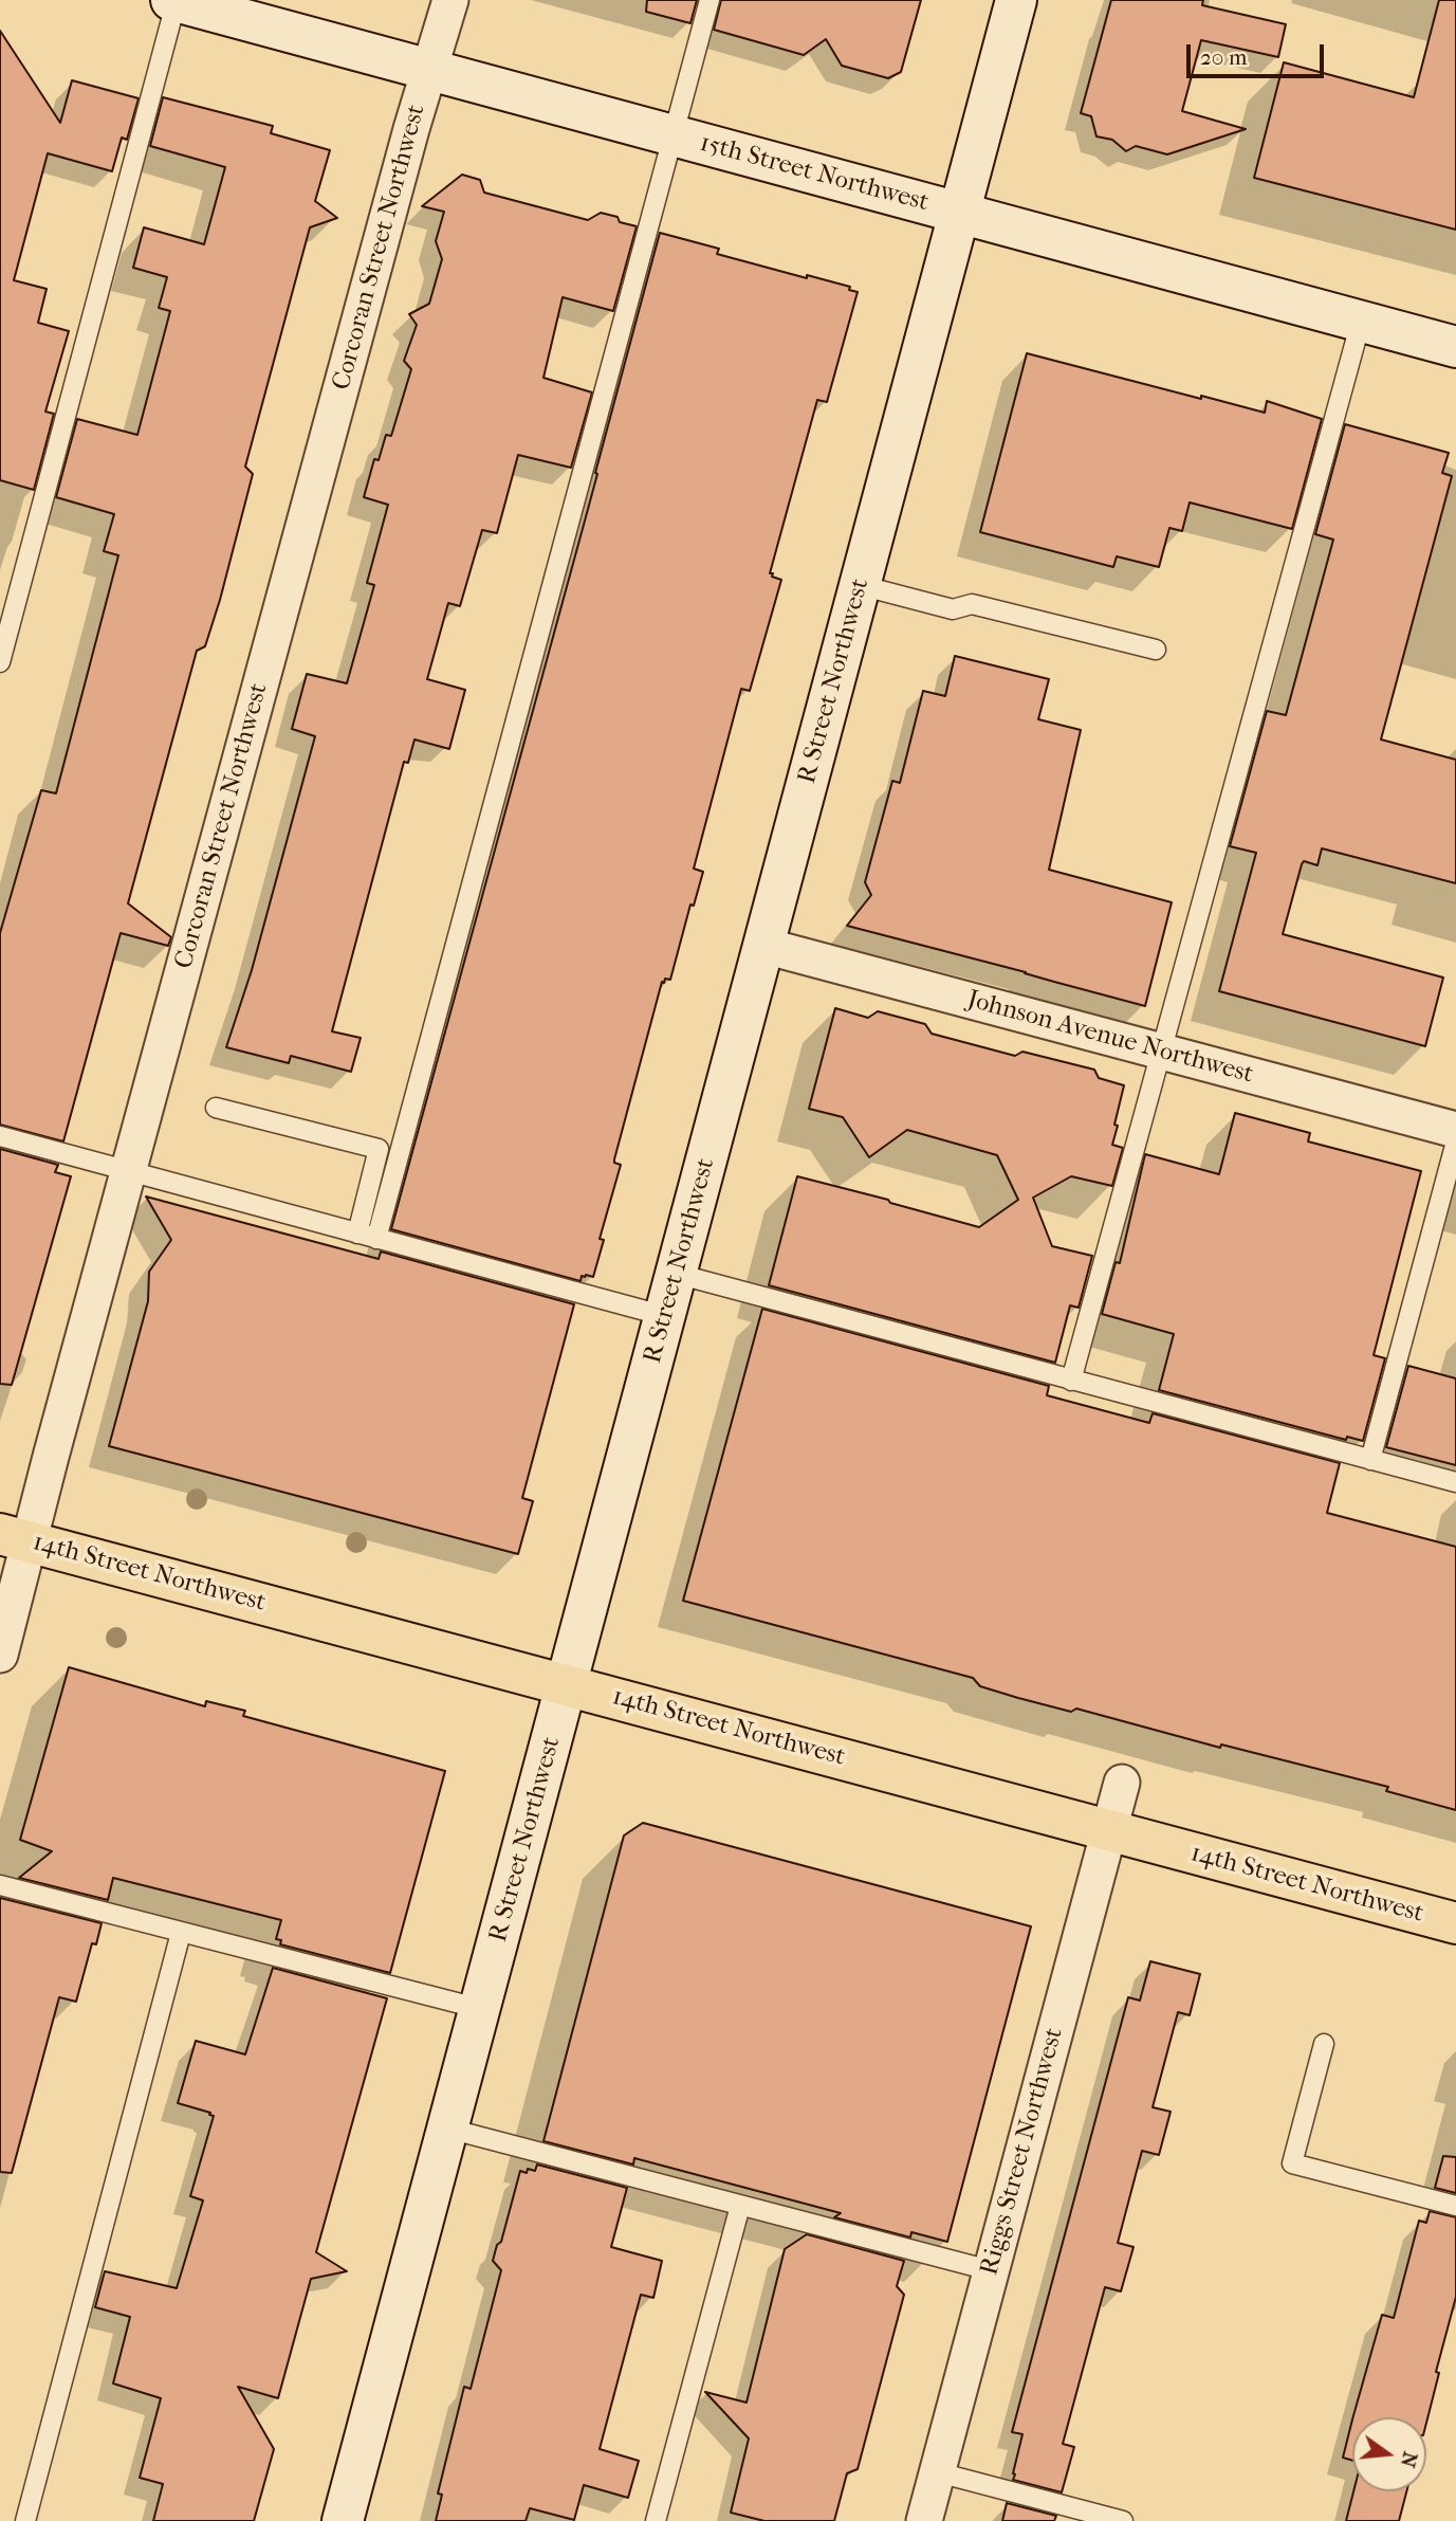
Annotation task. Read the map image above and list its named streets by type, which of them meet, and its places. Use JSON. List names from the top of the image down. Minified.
{"streets":{"main road":["15th Street Northwest","R Street Northwest","14th Street Northwest"],"street":["Corcoran Street Northwest","Johnson Avenue Northwest","Riggs Street Northwest"]},"crossings":[["15th Street Northwest","Corcoran Street Northwest"],["15th Street Northwest","R Street Northwest"],["Corcoran Street Northwest","14th Street Northwest"],["R Street Northwest","Johnson Avenue Northwest"],["R Street Northwest","14th Street Northwest"],["14th Street Northwest","Riggs Street Northwest"]],"scale_bar":"20 m","north":"right"}
